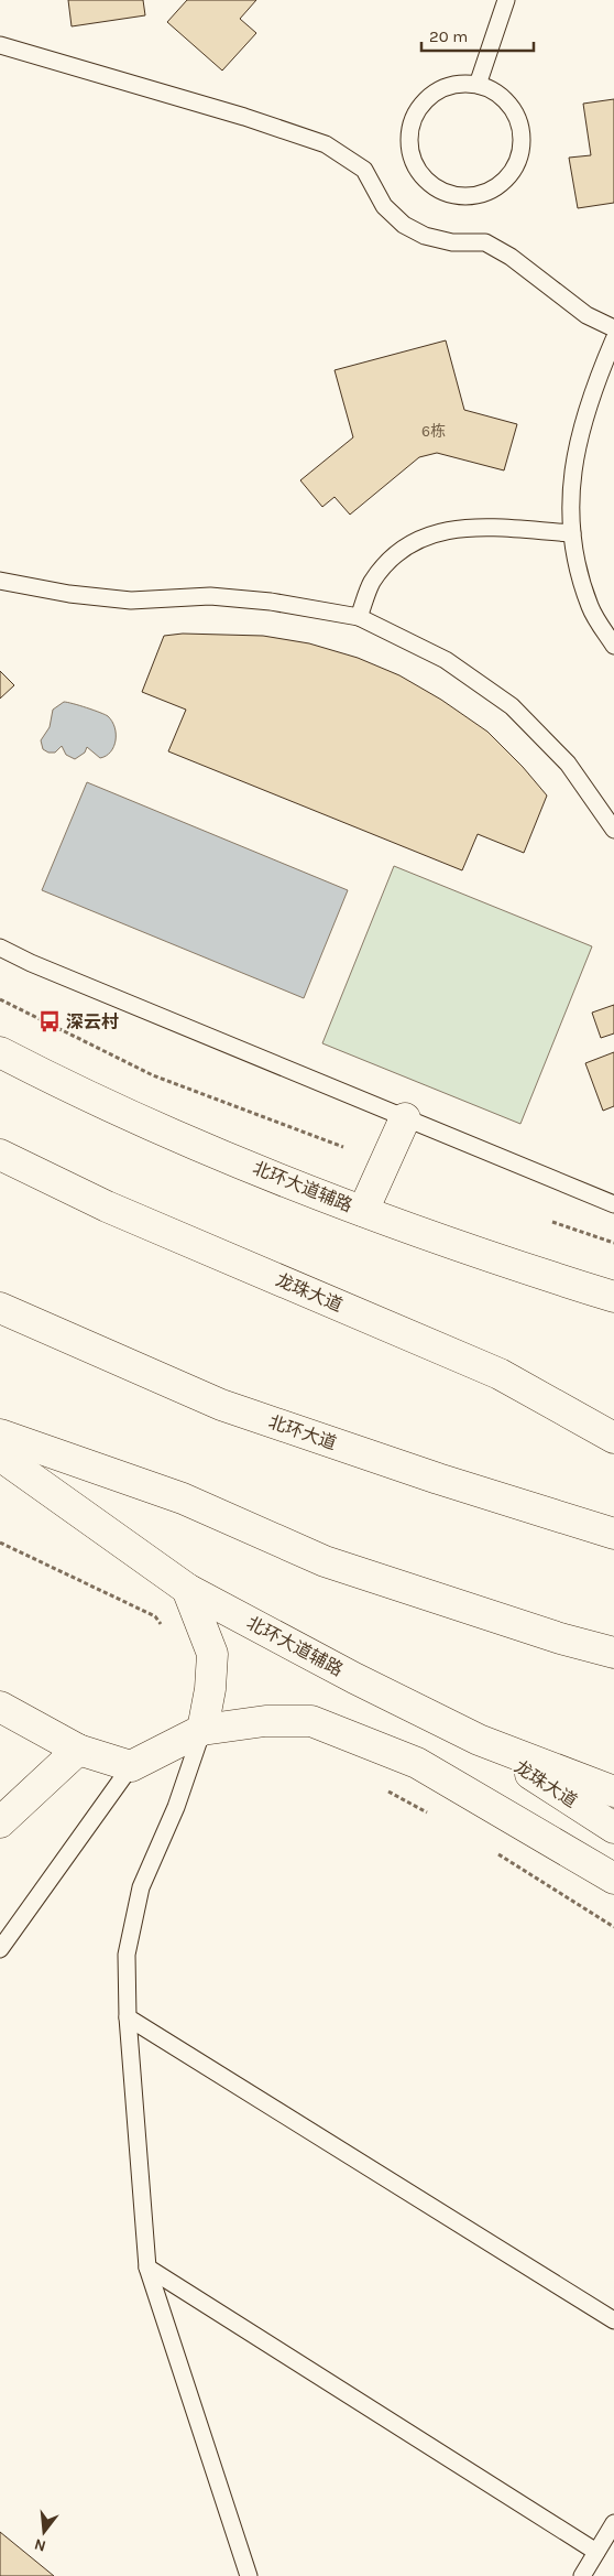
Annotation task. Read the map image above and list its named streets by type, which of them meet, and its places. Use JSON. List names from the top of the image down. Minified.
{"streets":{"main road":["北环大道辅路","龙珠大道","北环大道"]},"crossings":[["北环大道辅路","龙珠大道"]],"places":{"bus stop":["深云村"]},"house_numbers":["6栋"],"scale_bar":"20 m","north":"bottom"}
